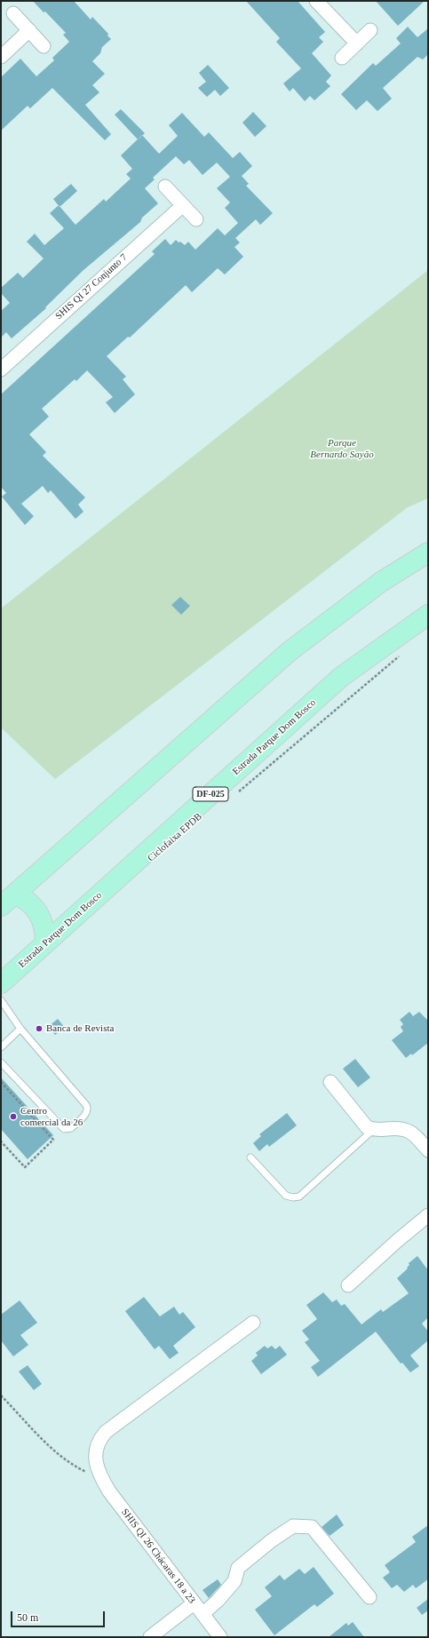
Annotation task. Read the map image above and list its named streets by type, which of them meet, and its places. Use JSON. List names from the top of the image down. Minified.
{"streets":{"main road":["Estrada Parque Dom Bosco","DF-025"],"street":["SHIS QI 27 Conjunto 7","SHIS QI 26 Chácaras 18 a 23"]},"parks":["Parque Bernardo Sayão"],"places":["Banca de Revista","Centro comercial da 26"],"scale_bar":"50 m"}
